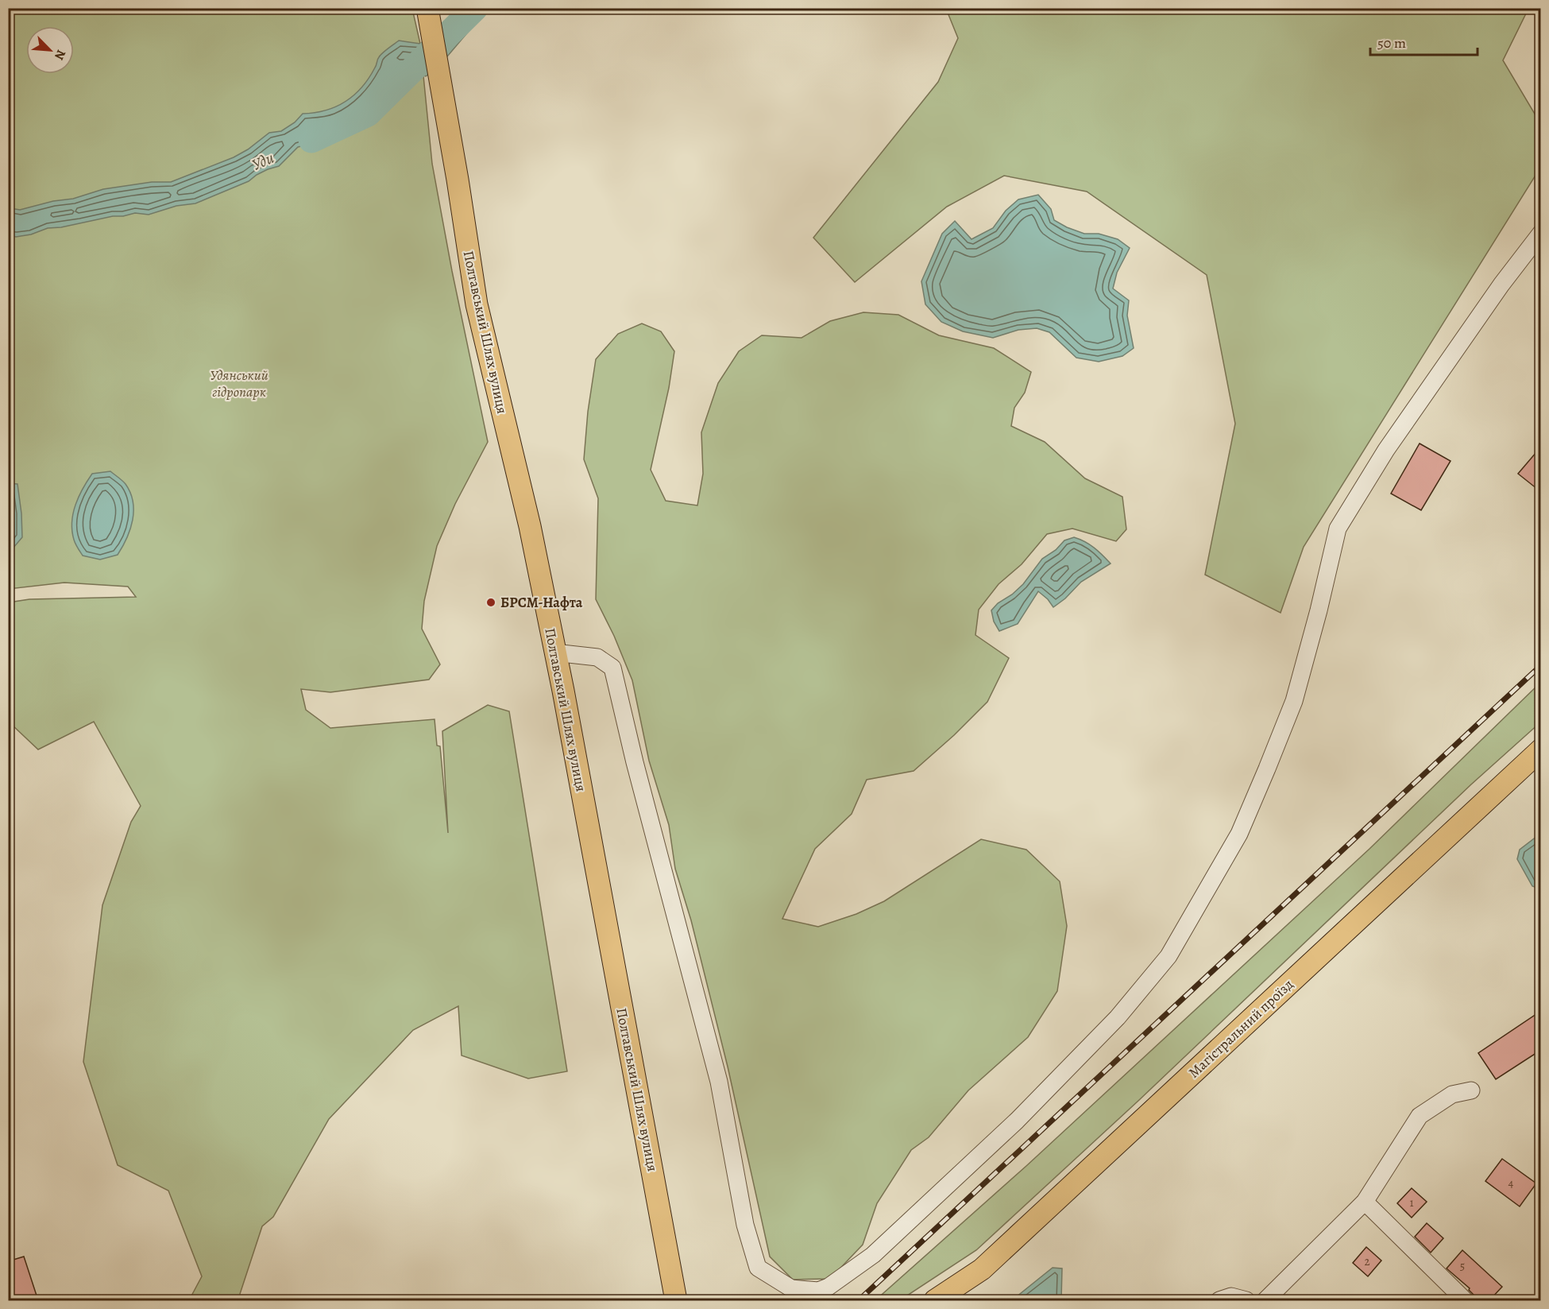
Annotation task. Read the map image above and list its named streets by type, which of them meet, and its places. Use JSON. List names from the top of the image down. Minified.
{"streets":{"main road":["Полтавський Шлях вулиця","Магістральний проїзд"]},"water":["Уди"],"parks":["Удянський гідропарк"],"places":["БРСМ-Нафта"],"house_numbers":["4","1","2","5"],"scale_bar":"50 m","north":"bottom right"}
